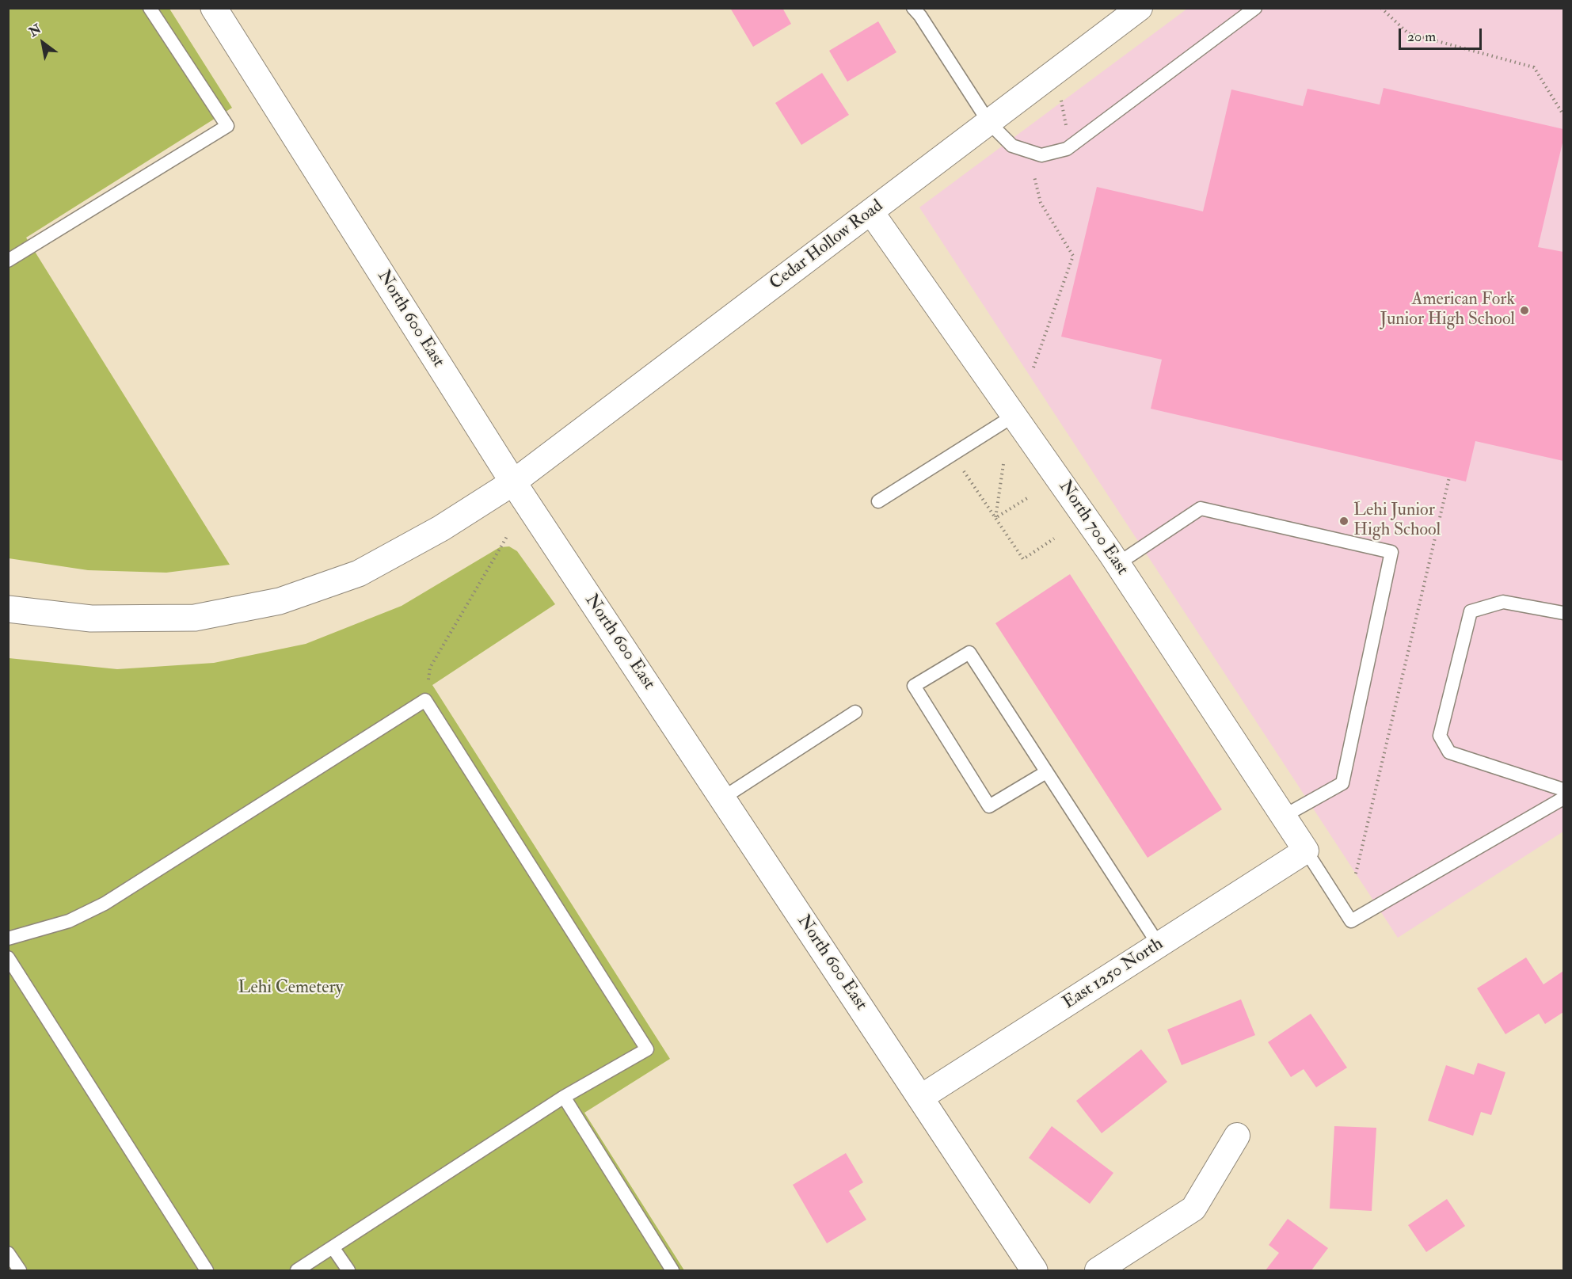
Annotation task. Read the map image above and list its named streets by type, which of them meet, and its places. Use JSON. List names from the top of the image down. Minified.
{"streets":{"street":["Cedar Hollow Road","North 600 East","North 700 East","East 1250 North"]},"crossings":[["Cedar Hollow Road","North 600 East"],["Cedar Hollow Road","North 700 East"],["North 600 East","East 1250 North"],["North 700 East","East 1250 North"]],"parks":["Lehi Cemetery"],"places":["American Fork Junior High School","Lehi Junior High School"],"scale_bar":"20 m","north":"top left"}
